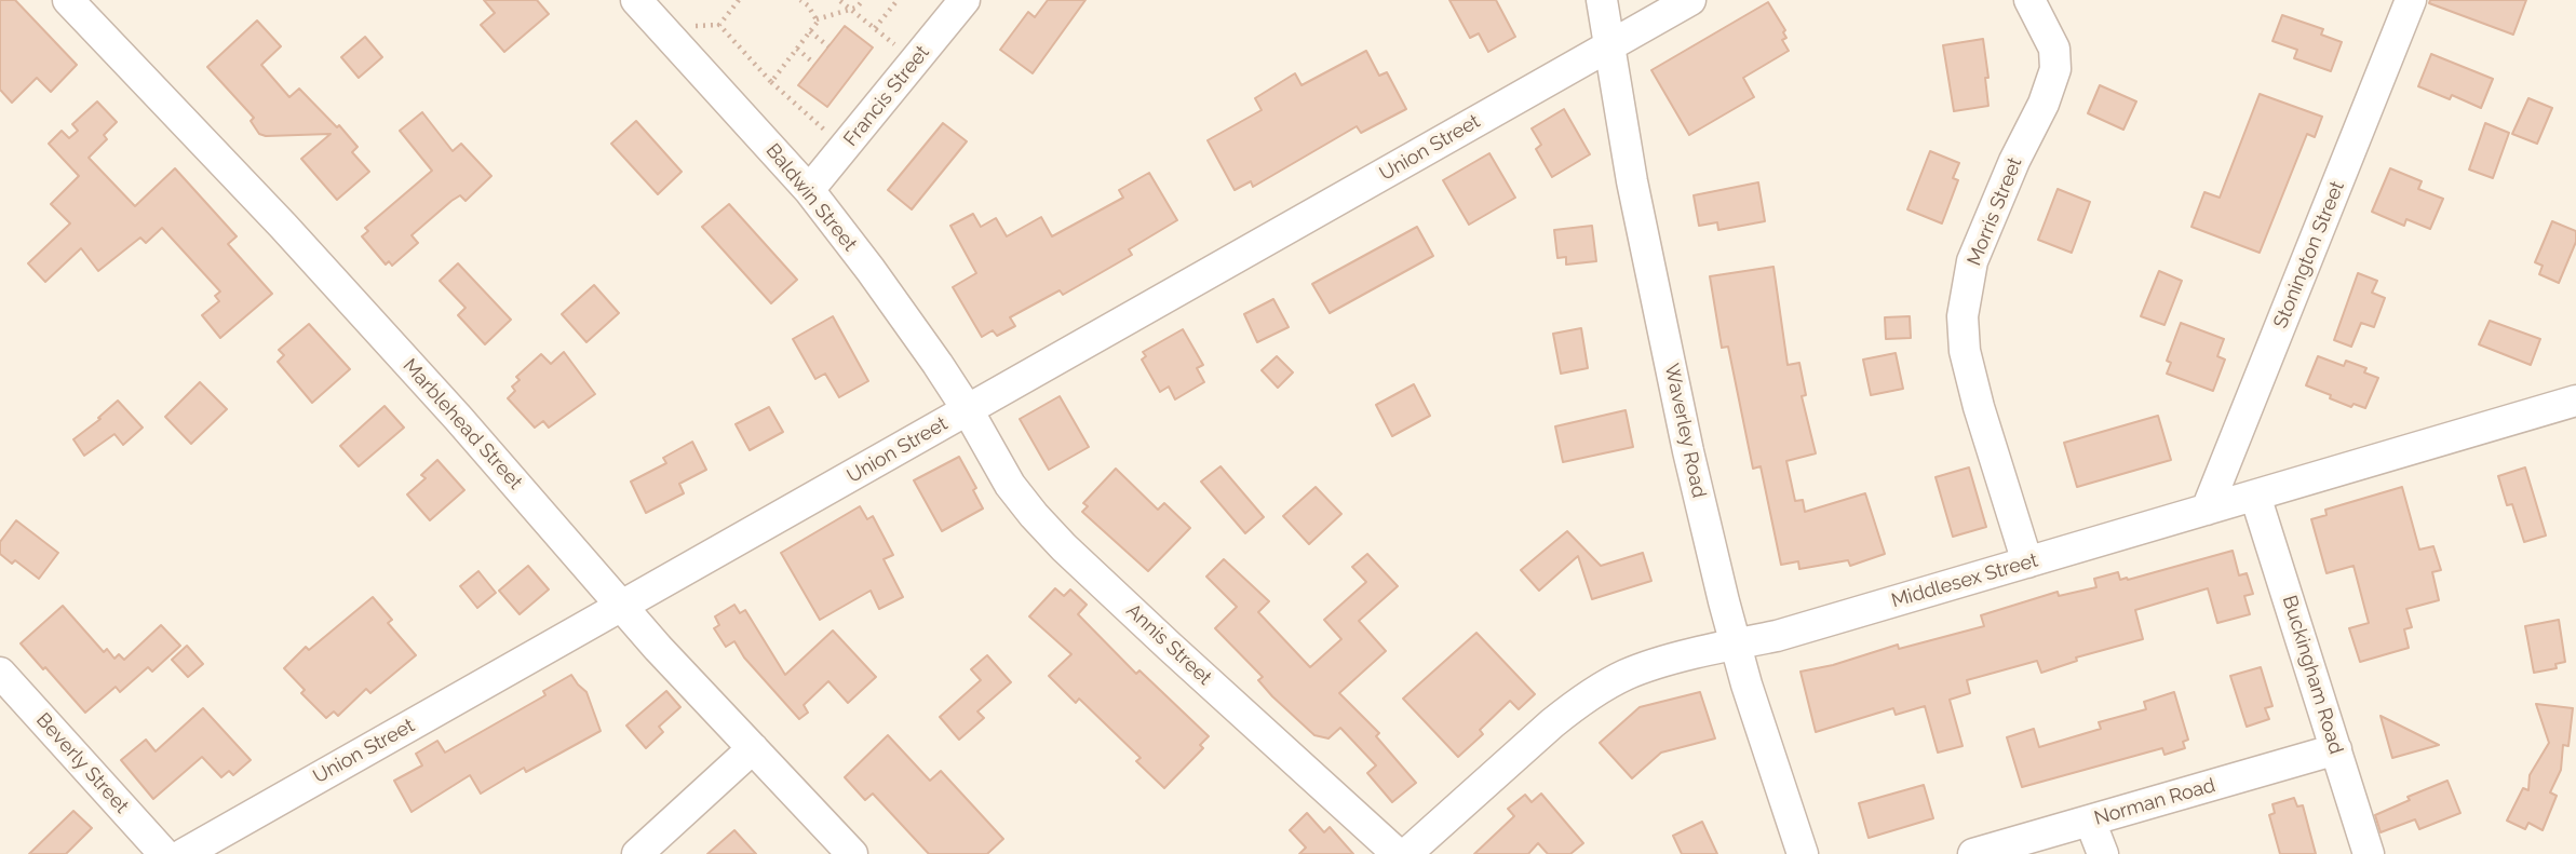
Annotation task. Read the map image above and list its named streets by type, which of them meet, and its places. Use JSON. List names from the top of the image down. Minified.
{"streets":{"street":["Francis Street","Union Street","Baldwin Street","Morris Street","Stonington Street","Marblehead Street","Waverley Road","Middlesex Street","Annis Street","Buckingham Road","Beverly Street","Norman Road"]},"crossings":[["Francis Street","Baldwin Street"],["Union Street","Baldwin Street"],["Union Street","Marblehead Street"],["Union Street","Waverley Road"],["Union Street","Annis Street"],["Baldwin Street","Annis Street"],["Morris Street","Middlesex Street"],["Stonington Street","Middlesex Street"],["Waverley Road","Middlesex Street"],["Middlesex Street","Buckingham Road"],["Buckingham Road","Norman Road"]]}
